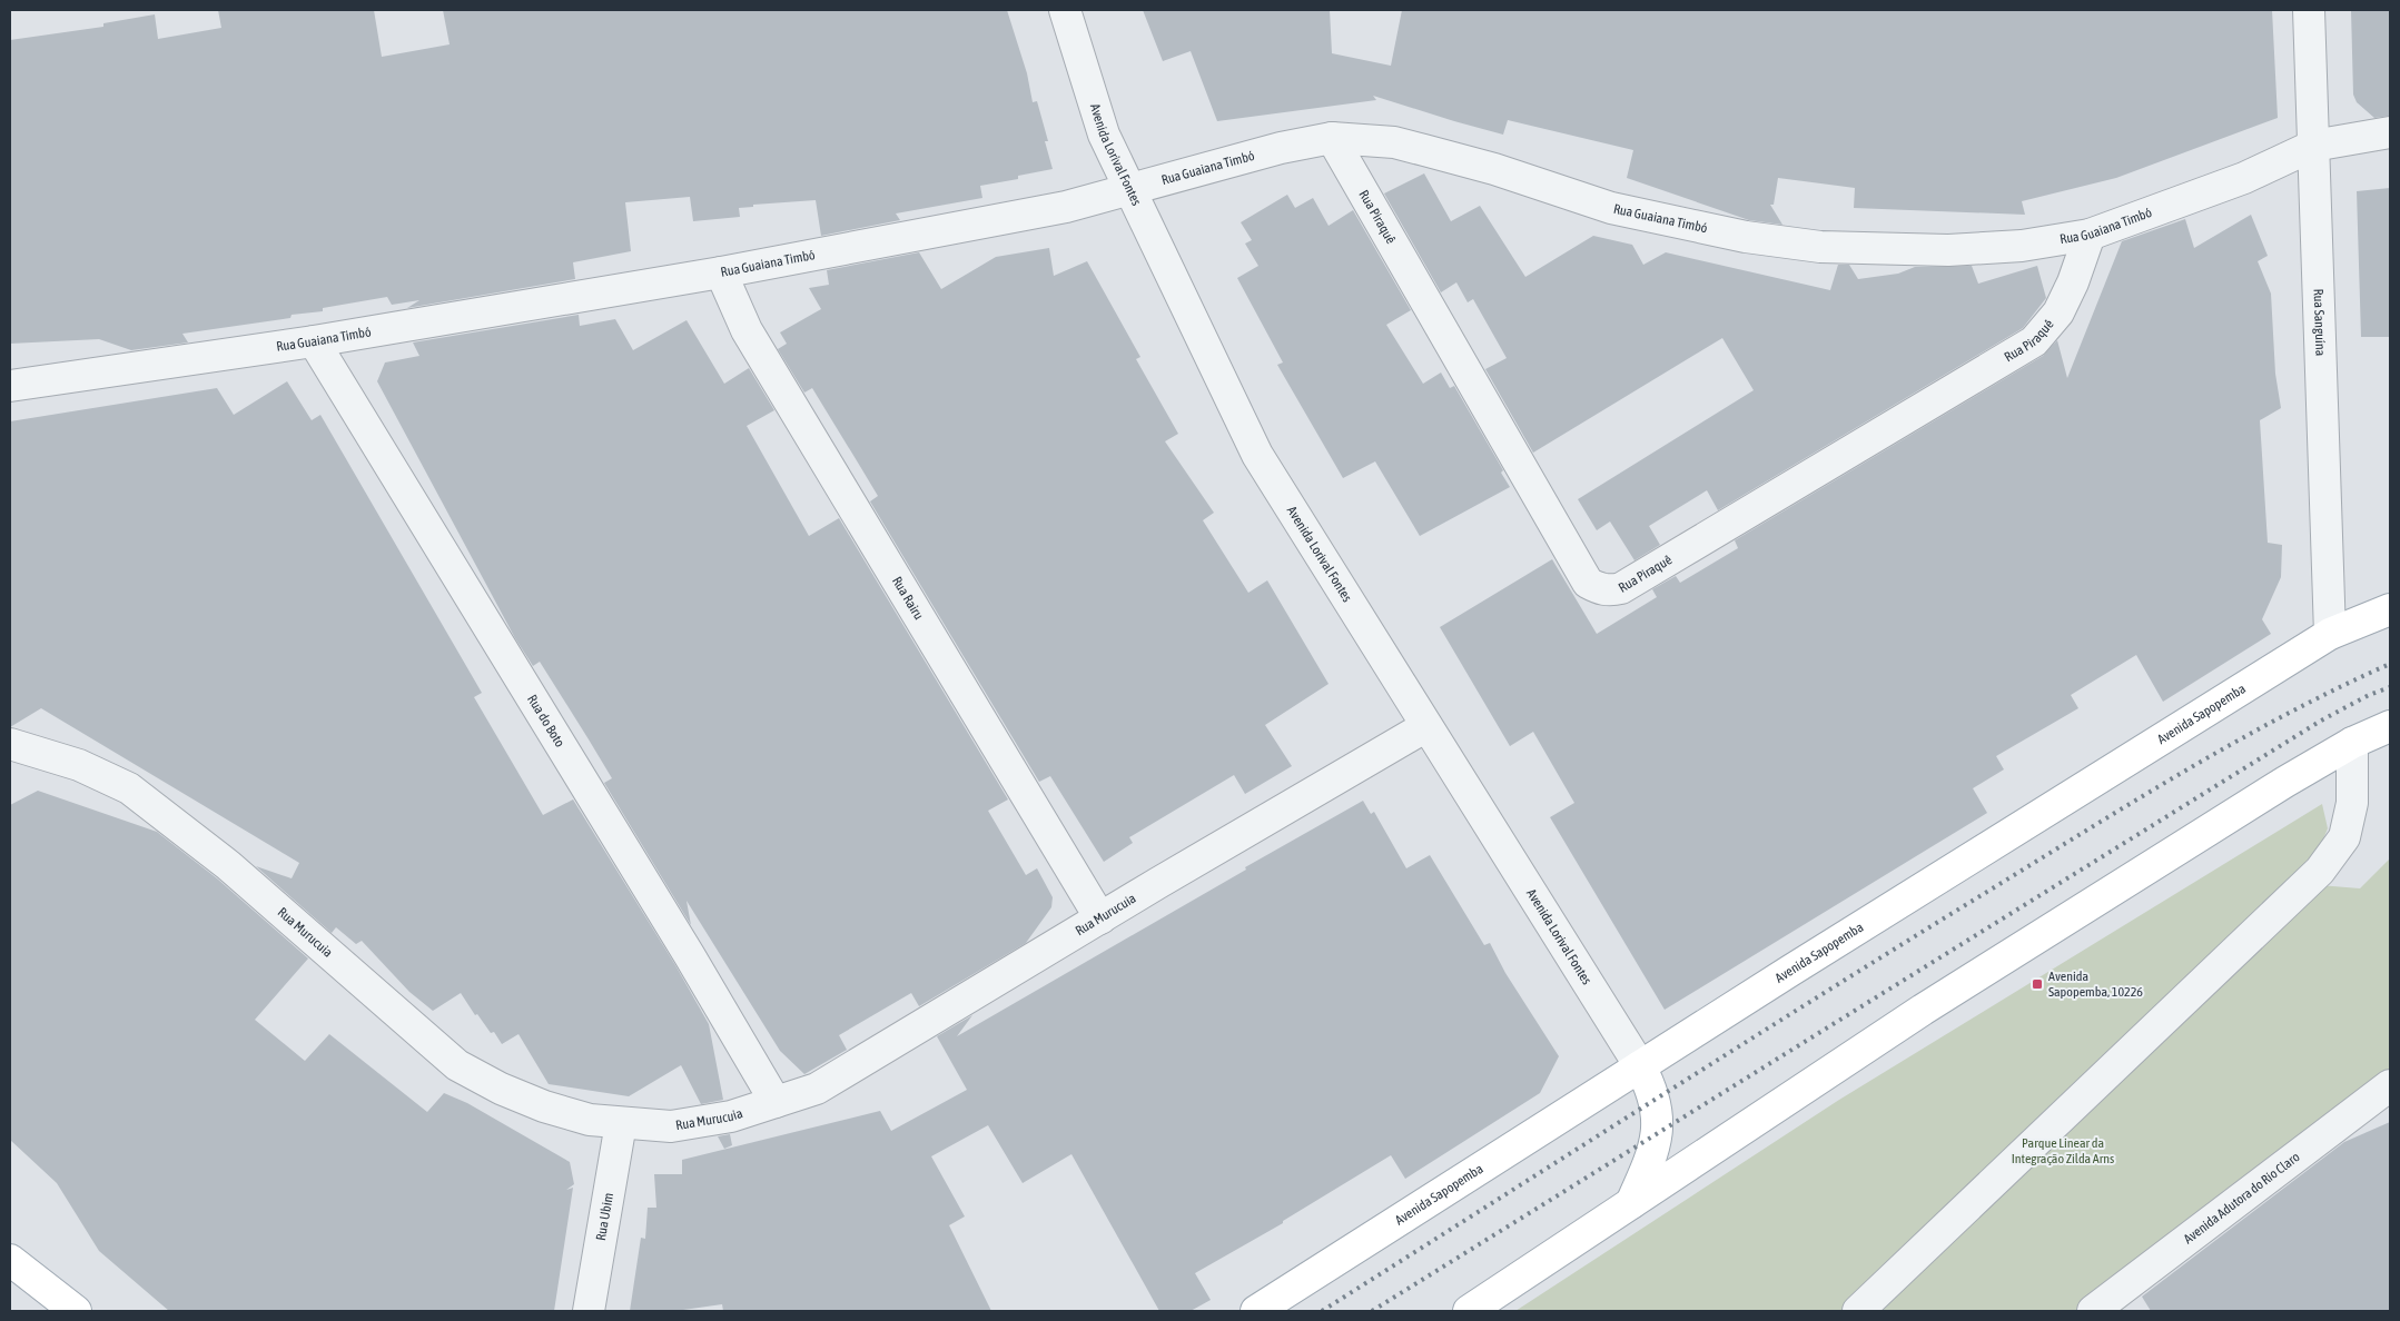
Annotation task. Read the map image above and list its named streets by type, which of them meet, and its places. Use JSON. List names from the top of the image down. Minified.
{"streets":{"main road":["Avenida Sapopemba"],"street":["Avenida Lorival Fontes","Rua Guaiana Timbó","Rua Piraquê","Rua Sanguína","Rua Rairu","Rua do Boto","Rua Murucuia","Avenida Adutora do Rio Claro","Rua Ubim"]},"crossings":[["Avenida Lorival Fontes","Rua Guaiana Timbó"],["Avenida Lorival Fontes","Avenida Sapopemba"],["Avenida Lorival Fontes","Rua Murucuia"],["Rua Guaiana Timbó","Rua Piraquê"],["Rua Guaiana Timbó","Rua Sanguína"],["Rua Guaiana Timbó","Rua Rairu"],["Rua Guaiana Timbó","Rua do Boto"],["Rua Sanguína","Avenida Sapopemba"],["Rua Rairu","Rua Murucuia"],["Rua do Boto","Rua Murucuia"],["Rua Murucuia","Rua Ubim"]],"parks":["Parque Linear da Integração Zilda Arns"],"places":{"transit":["Avenida Sapopemba, 10226"]}}
